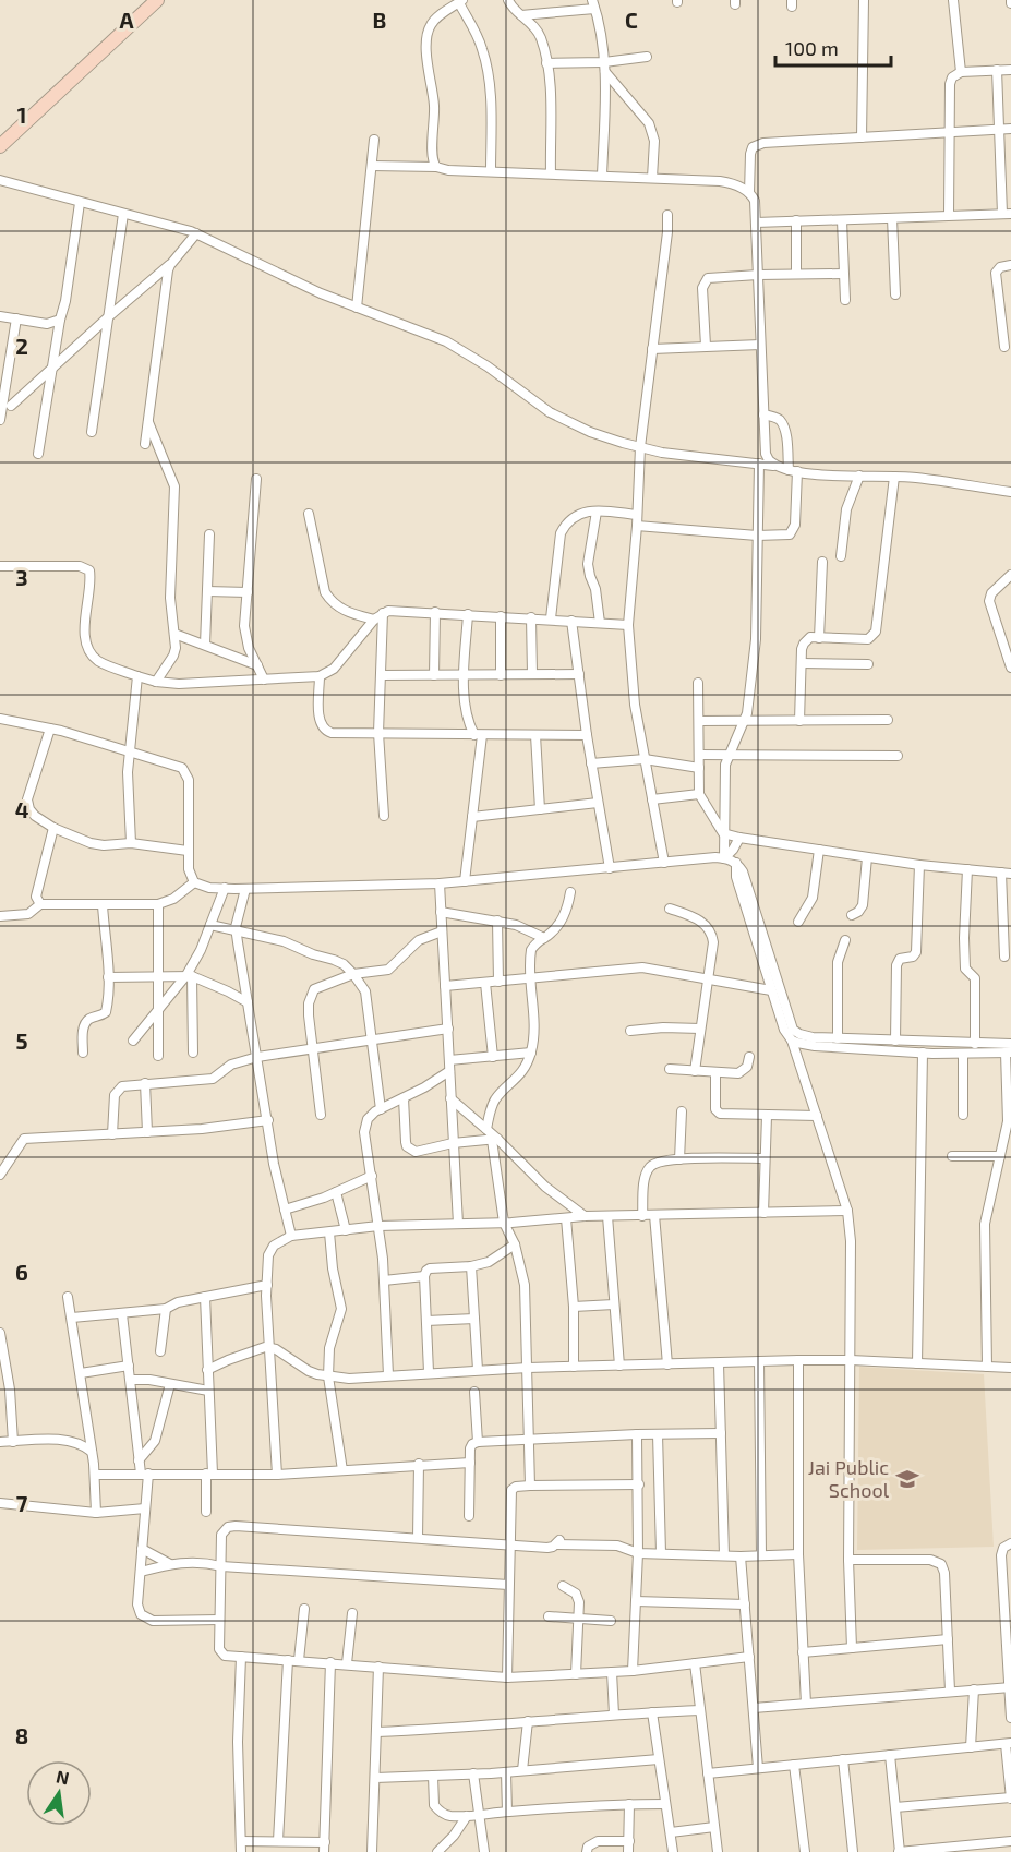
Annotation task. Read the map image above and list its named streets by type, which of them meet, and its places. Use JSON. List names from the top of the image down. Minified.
{"places":{"school or university":["Jai Public School"]},"scale_bar":"100 m","north":"top","grid":{"columns":["A","B","C"],"rows":["1","2","3","4","5","6","7","8"]}}
